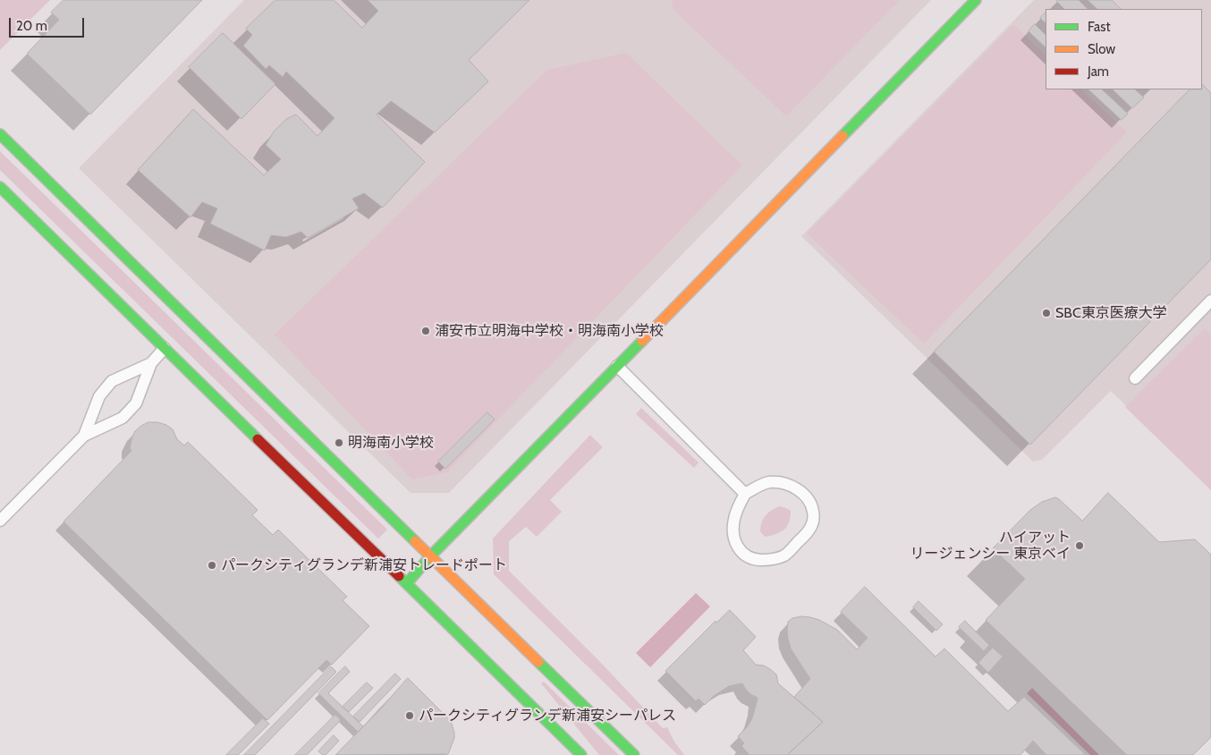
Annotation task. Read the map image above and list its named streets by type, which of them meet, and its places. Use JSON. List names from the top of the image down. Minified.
{"places":["SBC東京医療大学","浦安市立明海中学校・明海南小学校","明海南小学校","ハイアット リージェンシー 東京ベイ","パークシティグランデ新浦安トレードポート","パークシティグランデ新浦安シーパレス"],"legend":["Fast","Slow","Jam"],"scale_bar":"20 m"}
